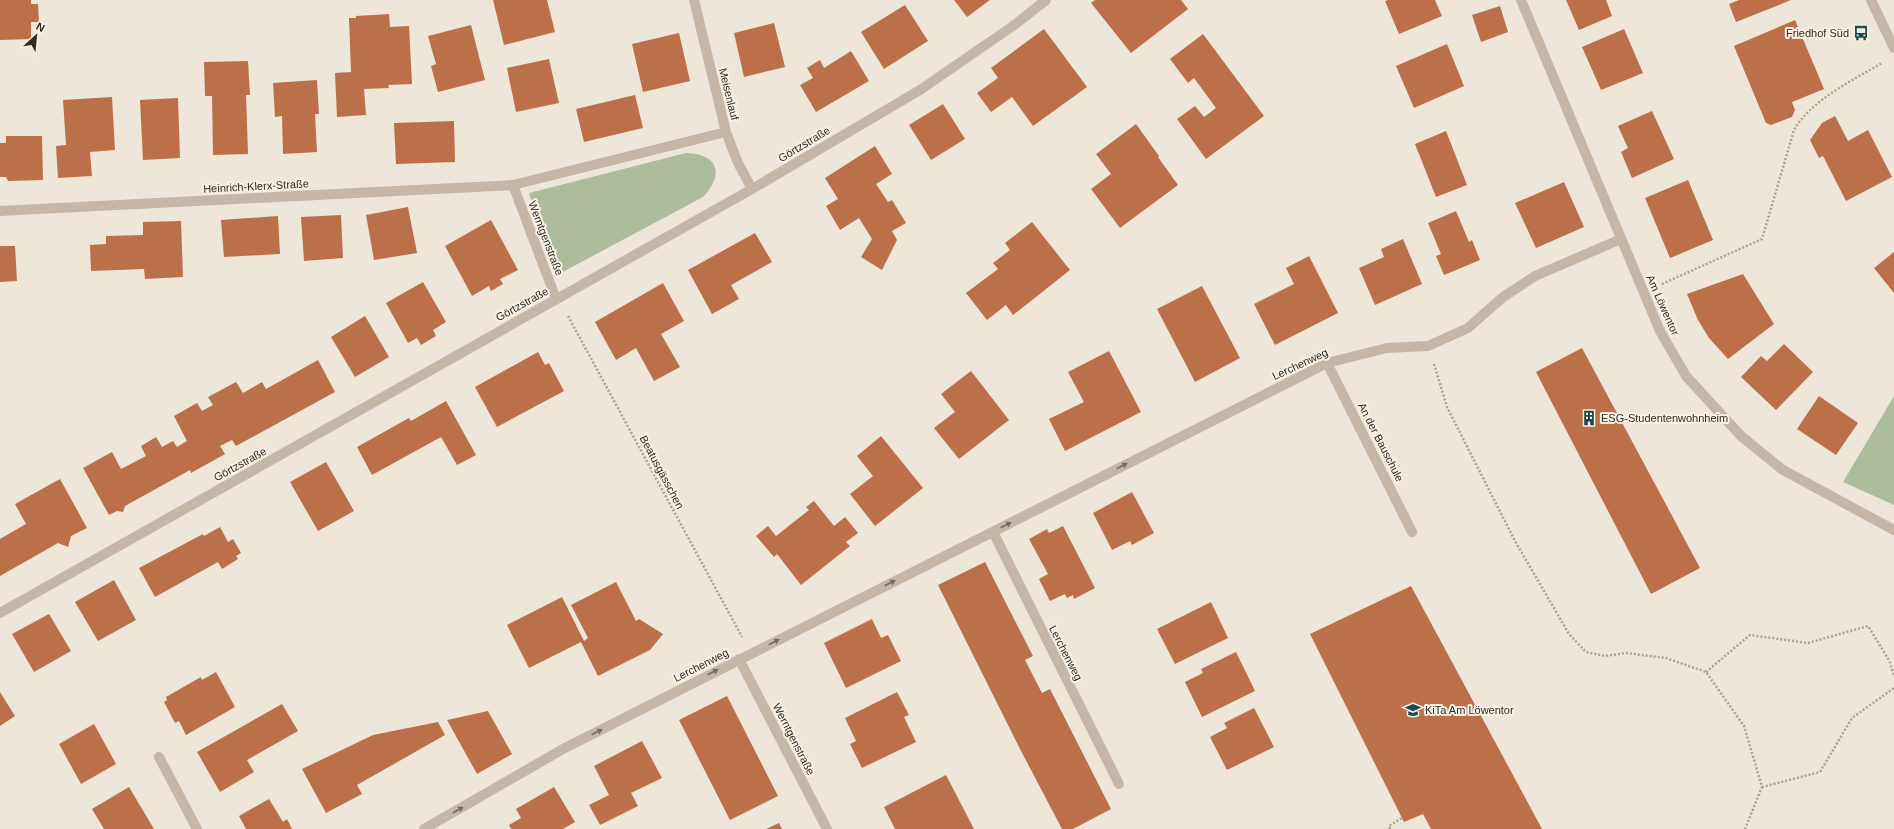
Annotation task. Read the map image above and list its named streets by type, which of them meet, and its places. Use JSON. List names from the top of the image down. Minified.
{"streets":{"street":["Meisenlauf","Görtzstraße","Heinrich-Klerx-Straße","Werntgenstraße","Am Löwentor","Lerchenweg","An der Bauschule"],"path":["Beatusgässchen"]},"crossings":[["Meisenlauf","Görtzstraße"],["Görtzstraße","Werntgenstraße"],["Görtzstraße","Beatusgässchen"],["Heinrich-Klerx-Straße","Werntgenstraße"],["Werntgenstraße","Lerchenweg"],["Werntgenstraße","Beatusgässchen"],["Am Löwentor","Lerchenweg"],["Lerchenweg","An der Bauschule"],["Lerchenweg","Beatusgässchen"]],"one_way":["Lerchenweg"],"places":{"bus stop":["Friedhof Süd"],"building":["ESG-Studentenwohnheim"],"school or university":["KiTa Am Löwentor"]},"north":"top right"}
